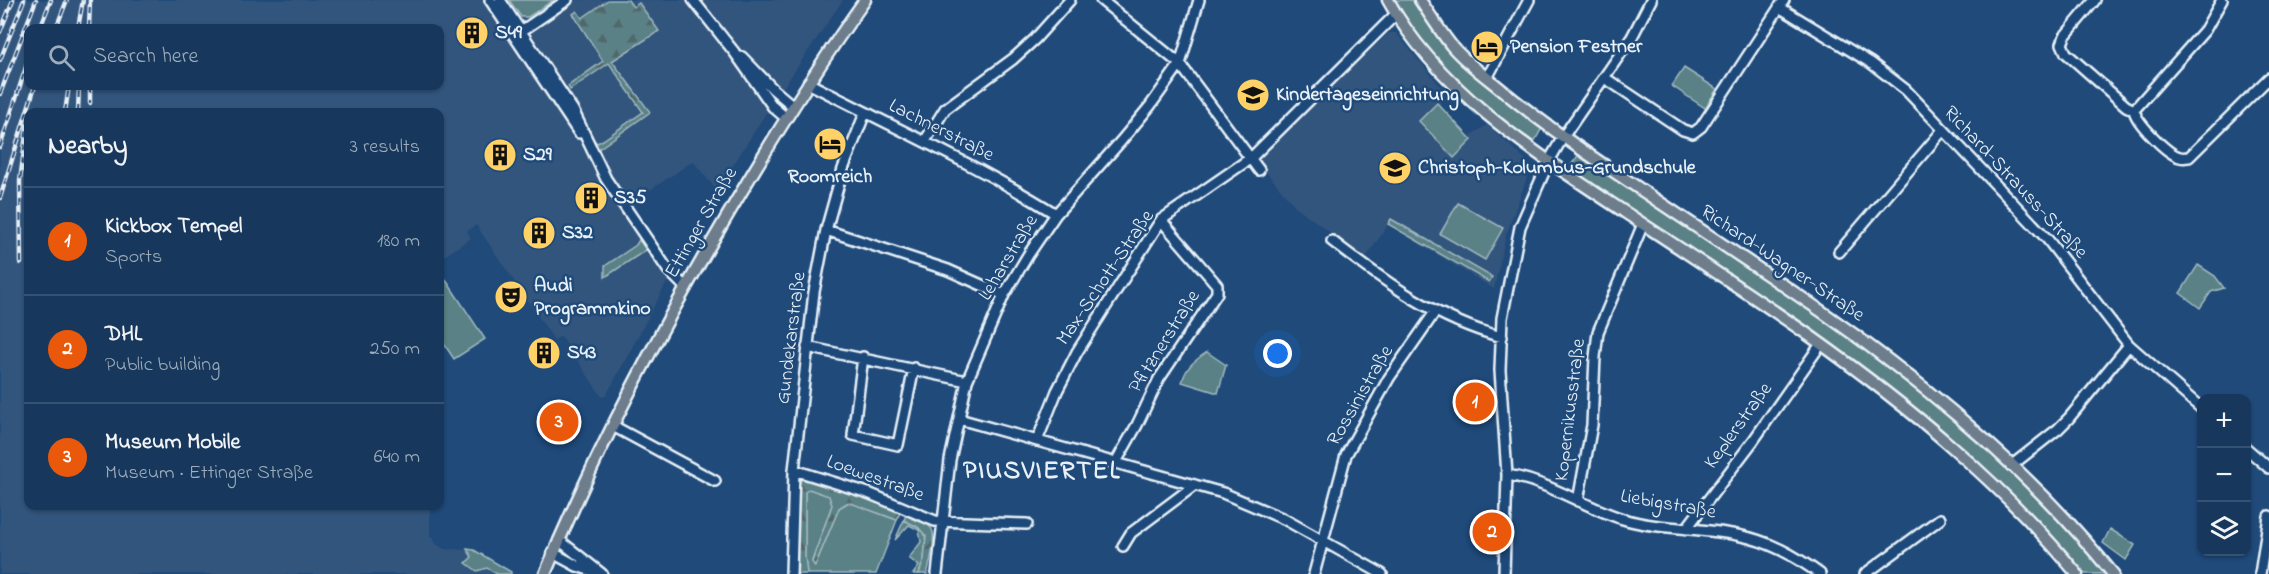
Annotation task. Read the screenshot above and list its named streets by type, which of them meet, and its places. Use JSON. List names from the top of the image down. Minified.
{"streets":{"main road":["Ettinger Straße","Richard-Wagner-Straße"],"street":["Lachnerstraße","Richard-Strauss-Straße","Leharstraße","Max-Schott-Straße","Gundekarstraße","Pfitznerstraße","Rossinistraße","Kopernikusstraße","Keplerstraße","Loewestraße","Liebigstraße"]},"crossings":[["Lachnerstraße","Ettinger Straße"],["Lachnerstraße","Leharstraße"],["Lachnerstraße","Gundekarstraße"],["Leharstraße","Loewestraße"],["Max-Schott-Straße","Pfitznerstraße"],["Gundekarstraße","Loewestraße"],["Kopernikusstraße","Liebigstraße"],["Keplerstraße","Liebigstraße"]],"districts":["PIUSVIERTEL"],"places":{"building":["S49","S29","S35","S32","S43"],"hotel":["Pension Festner","Roomreich"],"school or university":["Kindertageseinrichtung","Christoph-Kolumbus-Grundschule"],"theatre":["Audi Programmkino"]},"page":{"search":"Search here","heading":["Nearby","3 results"],"list":[{"mark":"1","name":"Kickbox Tempel","note":"Sports","value":"180 m"},{"mark":"2","name":"DHL","note":"Public building","value":"250 m"},{"mark":"3","name":"Museum Mobile","note":"Museum · Ettinger Straße","value":"640 m"}],"pins":["1","3","2"],"map_buttons":["+","−"]}}
